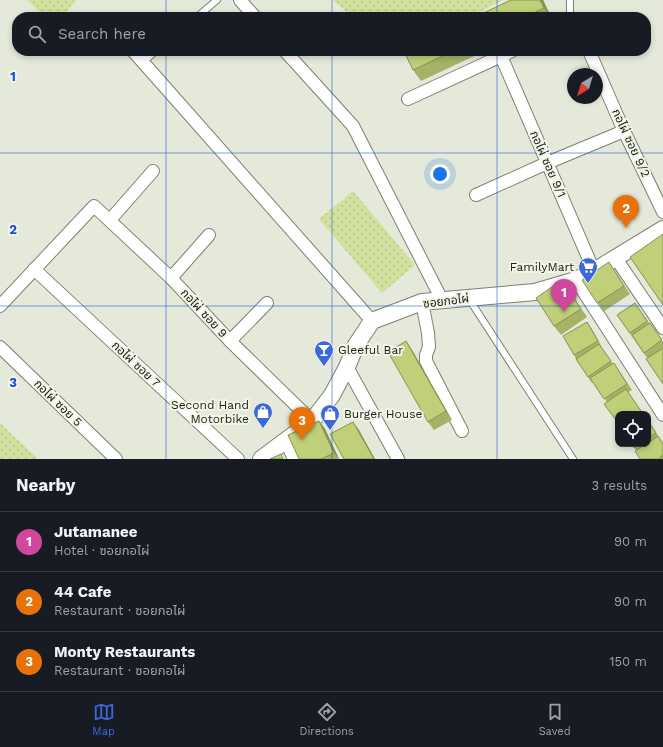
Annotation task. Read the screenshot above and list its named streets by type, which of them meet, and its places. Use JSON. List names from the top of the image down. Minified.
{"streets":{"street":["กอไผ่ ซอย 9/2","กอไผ่ ซอย 9/1","ซอยกอไผ่","กอไผ่ ซอย 9","กอไผ่ ซอย 7","กอไผ่ ซอย 5"]},"crossings":[["กอไผ่ ซอย 9/1","ซอยกอไผ่"],["กอไผ่ ซอย 9","กอไผ่ ซอย 7"]],"places":{"supermarket":["FamilyMart"],"bar":["Gleeful Bar"],"shop":["Second Hand Motorbike","Burger House"]},"north":"bottom left","page":{"search":"Search here","pins":["2","1","3"],"heading":["Nearby","3 results"],"list":[{"mark":"1","name":"Jutamanee","note":"Hotel · ซอยกอไผ่","value":"90 m"},{"mark":"2","name":"44 Cafe","note":"Restaurant · ซอยกอไผ่","value":"90 m"},{"mark":"3","name":"Monty Restaurants","note":"Restaurant · ซอยกอไผ่","value":"150 m"}],"nav":["Map","Directions","Saved"]},"grid":{"rows":["1","2","3"]}}
